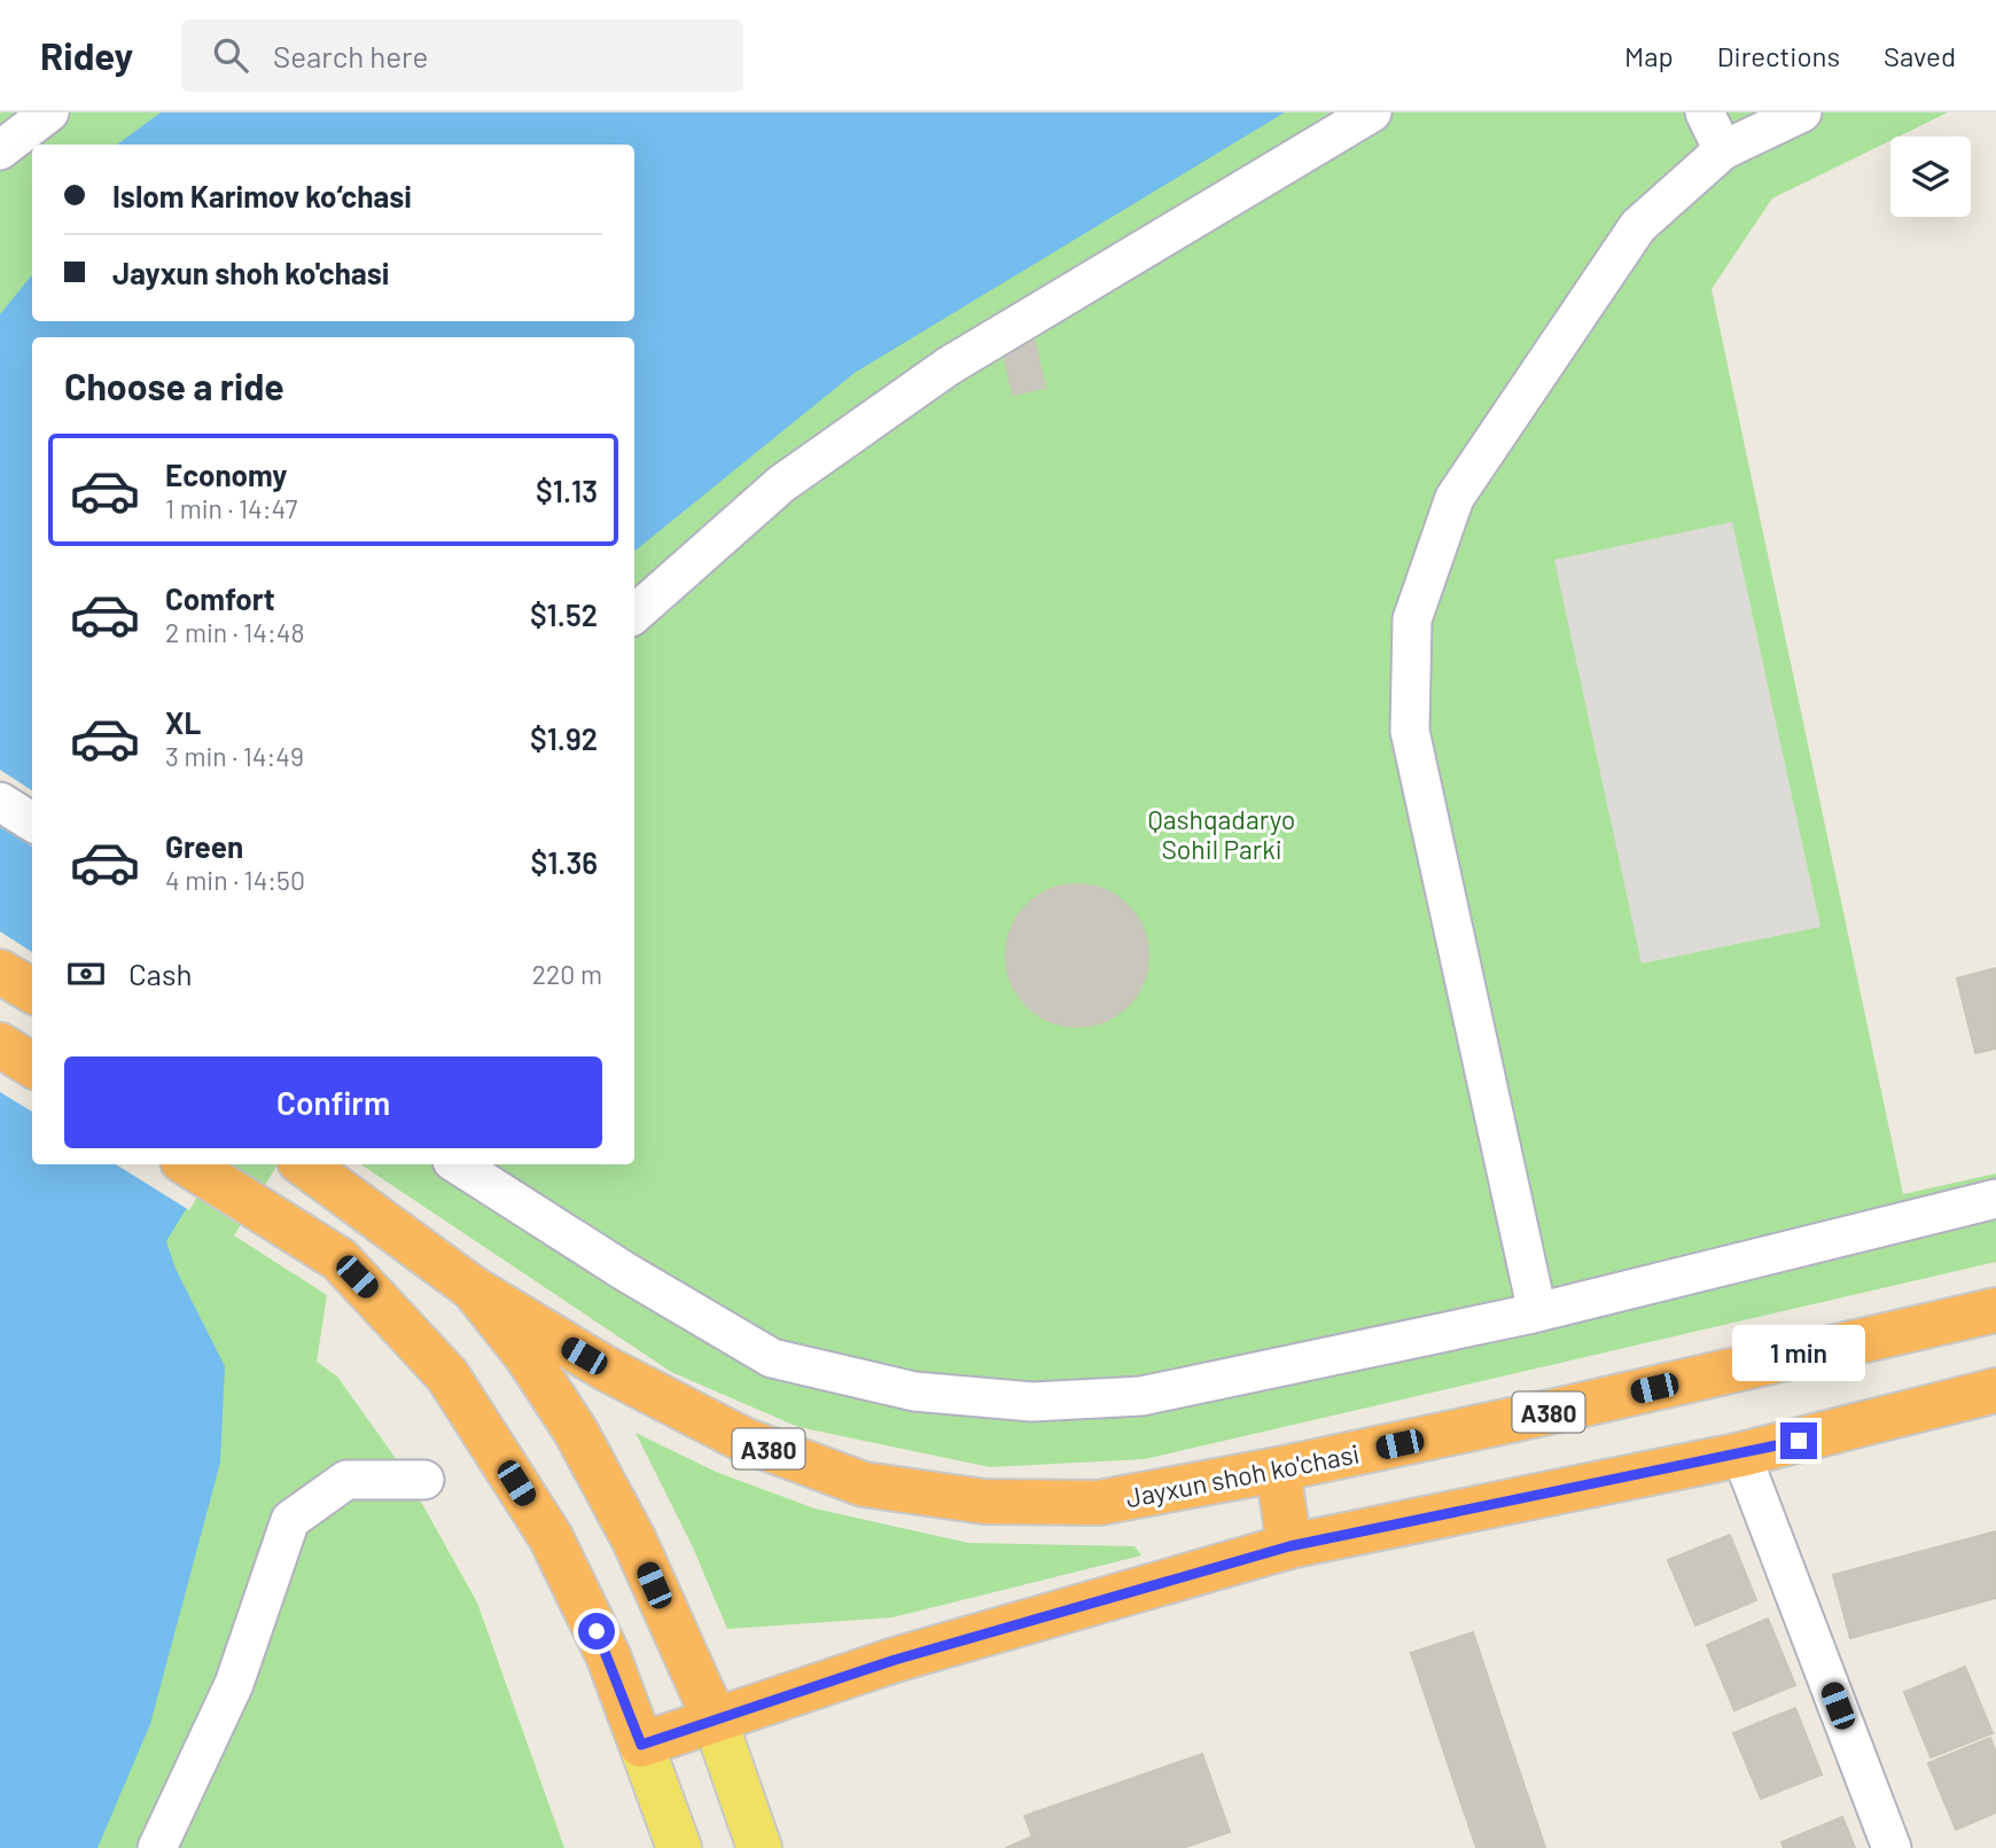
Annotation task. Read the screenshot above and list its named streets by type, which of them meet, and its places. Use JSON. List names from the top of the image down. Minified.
{"streets":{"highway":["A380","Jayxun shoh ko'chasi"]},"crossings":[["A380","Jayxun shoh ko'chasi"]],"parks":["Qashqadaryo Sohil Parki"],"page":{"header":"Ridey","search":"Search here","nav":["Map","Directions","Saved"],"banner":["Islom Karimov ko‘chasi","Jayxun shoh ko'chasi"],"heading":"Choose a ride","list":[{"name":"Economy","note":"1 min · 14:47","value":"$1.13"},{"name":"Comfort","note":"2 min · 14:48","value":"$1.52"},{"name":"XL","note":"3 min · 14:49","value":"$1.92"},{"name":"Green","note":"4 min · 14:50","value":"$1.36"}],"pay":["Cash","220 m"],"buttons":"Confirm","bubble":"1 min"}}
